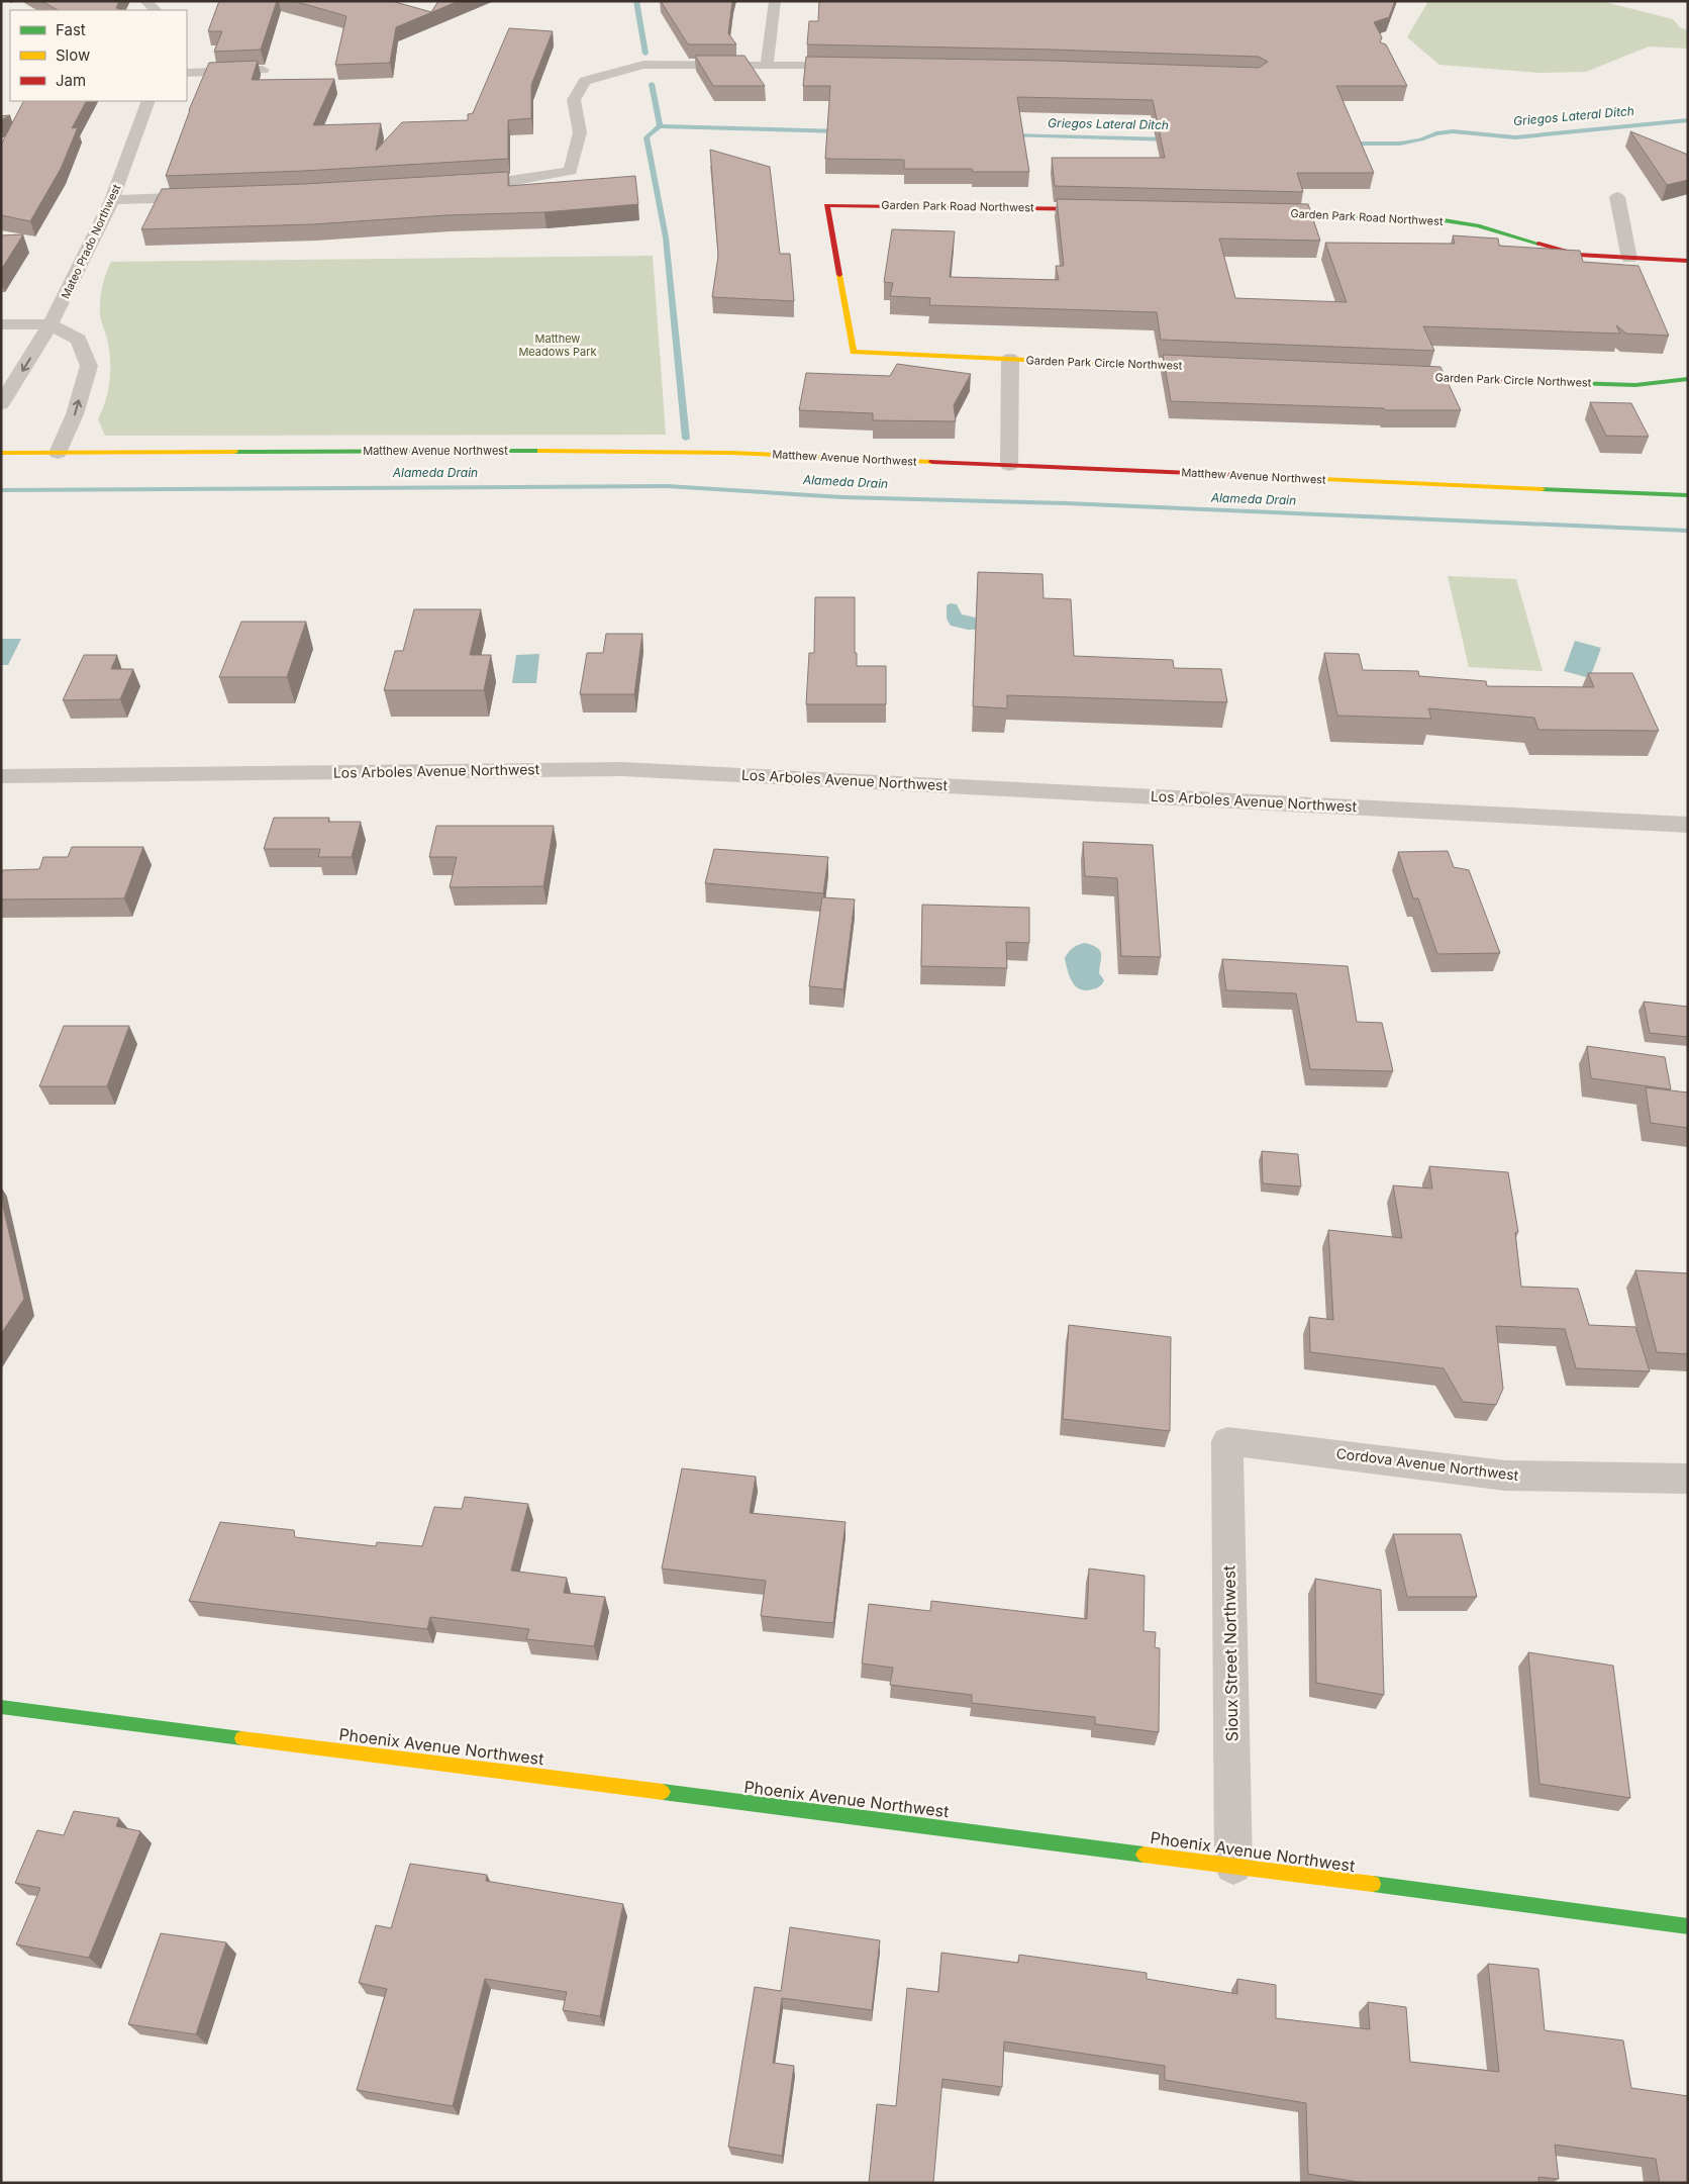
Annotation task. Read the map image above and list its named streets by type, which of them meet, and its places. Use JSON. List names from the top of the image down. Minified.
{"streets":{"street":["Garden Park Road Northwest","Mateo Prado Northwest","Garden Park Circle Northwest","Matthew Avenue Northwest","Los Arboles Avenue Northwest","Cordova Avenue Northwest","Sioux Street Northwest","Phoenix Avenue Northwest"]},"crossings":[["Garden Park Road Northwest","Garden Park Circle Northwest"],["Cordova Avenue Northwest","Sioux Street Northwest"],["Sioux Street Northwest","Phoenix Avenue Northwest"]],"water":["Griegos Lateral Ditch","Alameda Drain"],"parks":["Matthew Meadows Park"],"legend":["Fast","Slow","Jam"]}
